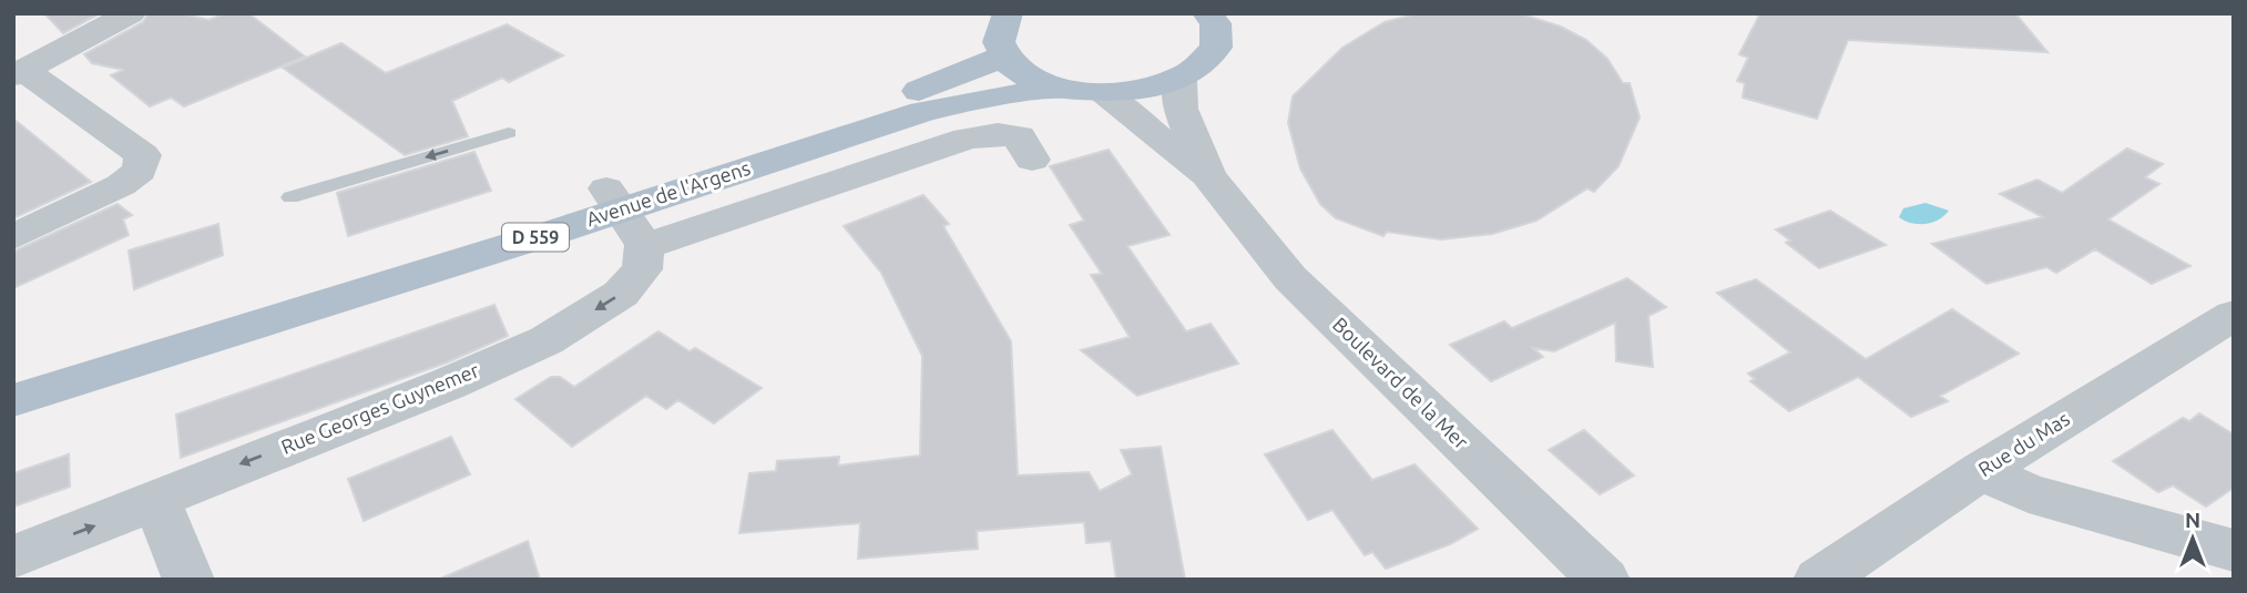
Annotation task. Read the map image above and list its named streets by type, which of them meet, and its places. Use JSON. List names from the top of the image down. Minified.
{"streets":{"main road":["Avenue de l'Argens","D 559"],"street":["Boulevard de la Mer","Rue Georges Guynemer","Rue du Mas"]},"crossings":[["Avenue de l'Argens","Rue Georges Guynemer"]],"north":"top"}
